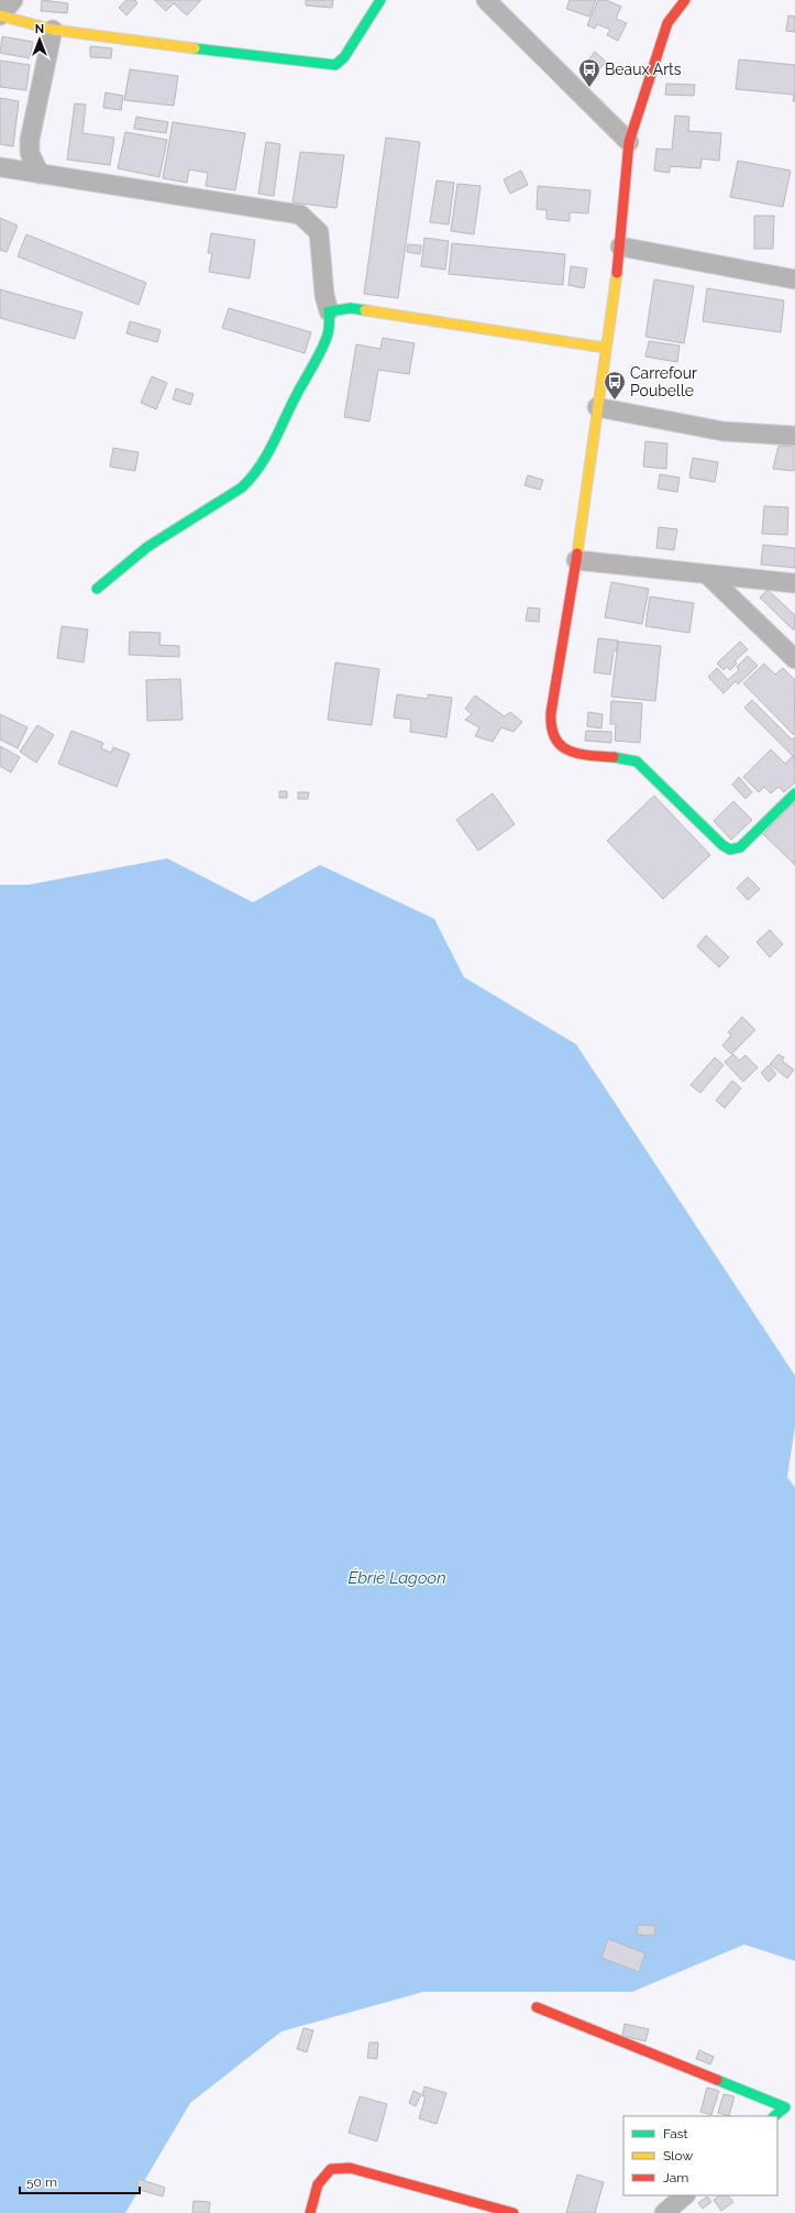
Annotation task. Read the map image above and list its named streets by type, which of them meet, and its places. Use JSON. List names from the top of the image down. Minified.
{"water":["Ébrié Lagoon"],"places":{"bus stop":["Beaux Arts","Carrefour Poubelle"]},"legend":["Fast","Slow","Jam"],"scale_bar":"50 m","north":"top"}
